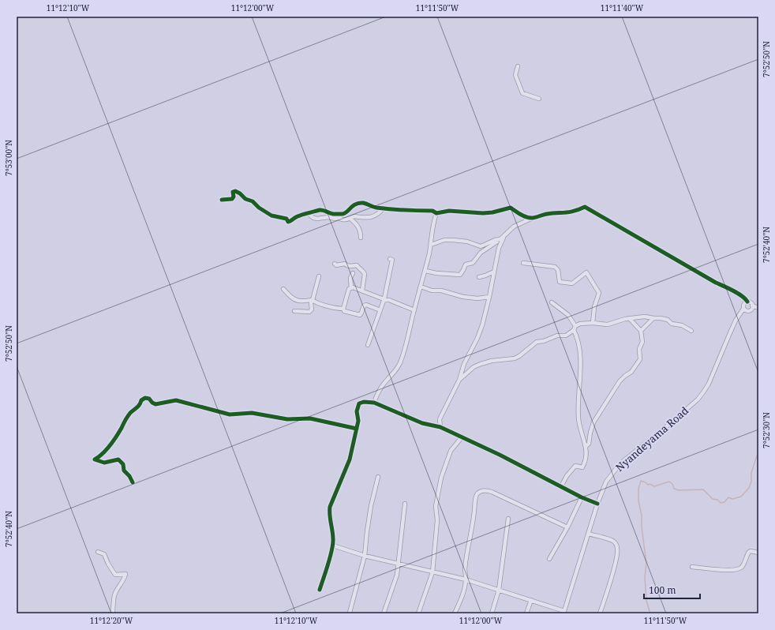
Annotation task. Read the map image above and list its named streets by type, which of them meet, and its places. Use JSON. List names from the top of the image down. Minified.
{"streets":{"street":["Nyandeyama Road"]},"scale_bar":"100 m","coordinates":["11°12'10\"W","11°12'00\"W","11°11'50\"W","11°11'40\"W","7°52'50\"N","7°53'00\"N","7°52'40\"N","7°52'30\"N","11°12'20\"W"]}
